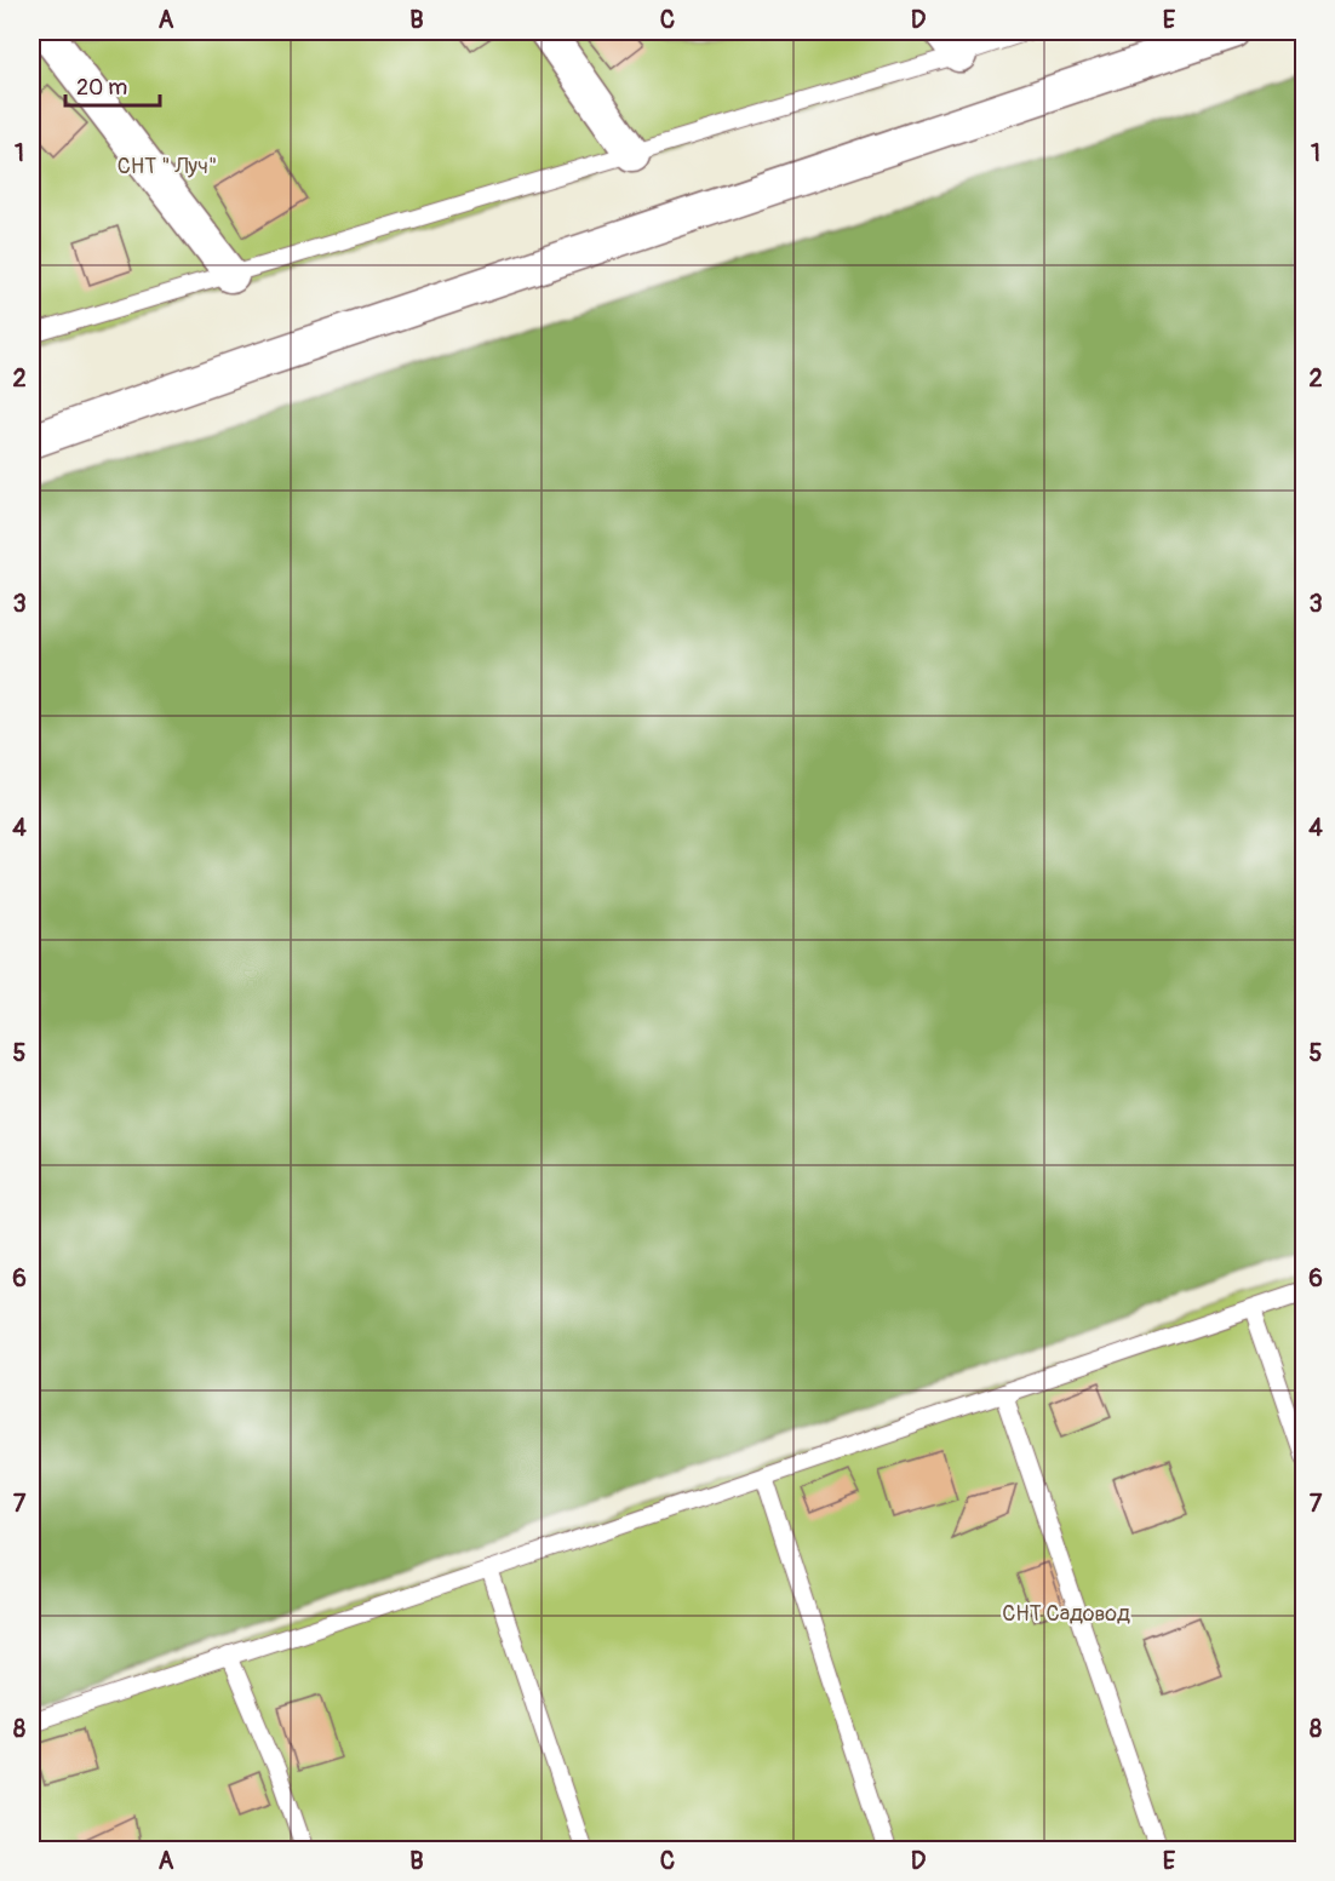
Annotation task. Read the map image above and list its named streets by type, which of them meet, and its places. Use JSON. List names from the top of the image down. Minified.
{"parks":["СНТ \" Луч\"","СНТ Садовод"],"scale_bar":"20 m","grid":{"columns":["A","B","C","D","E"],"rows":["1","2","3","4","5","6","7","8"]}}
